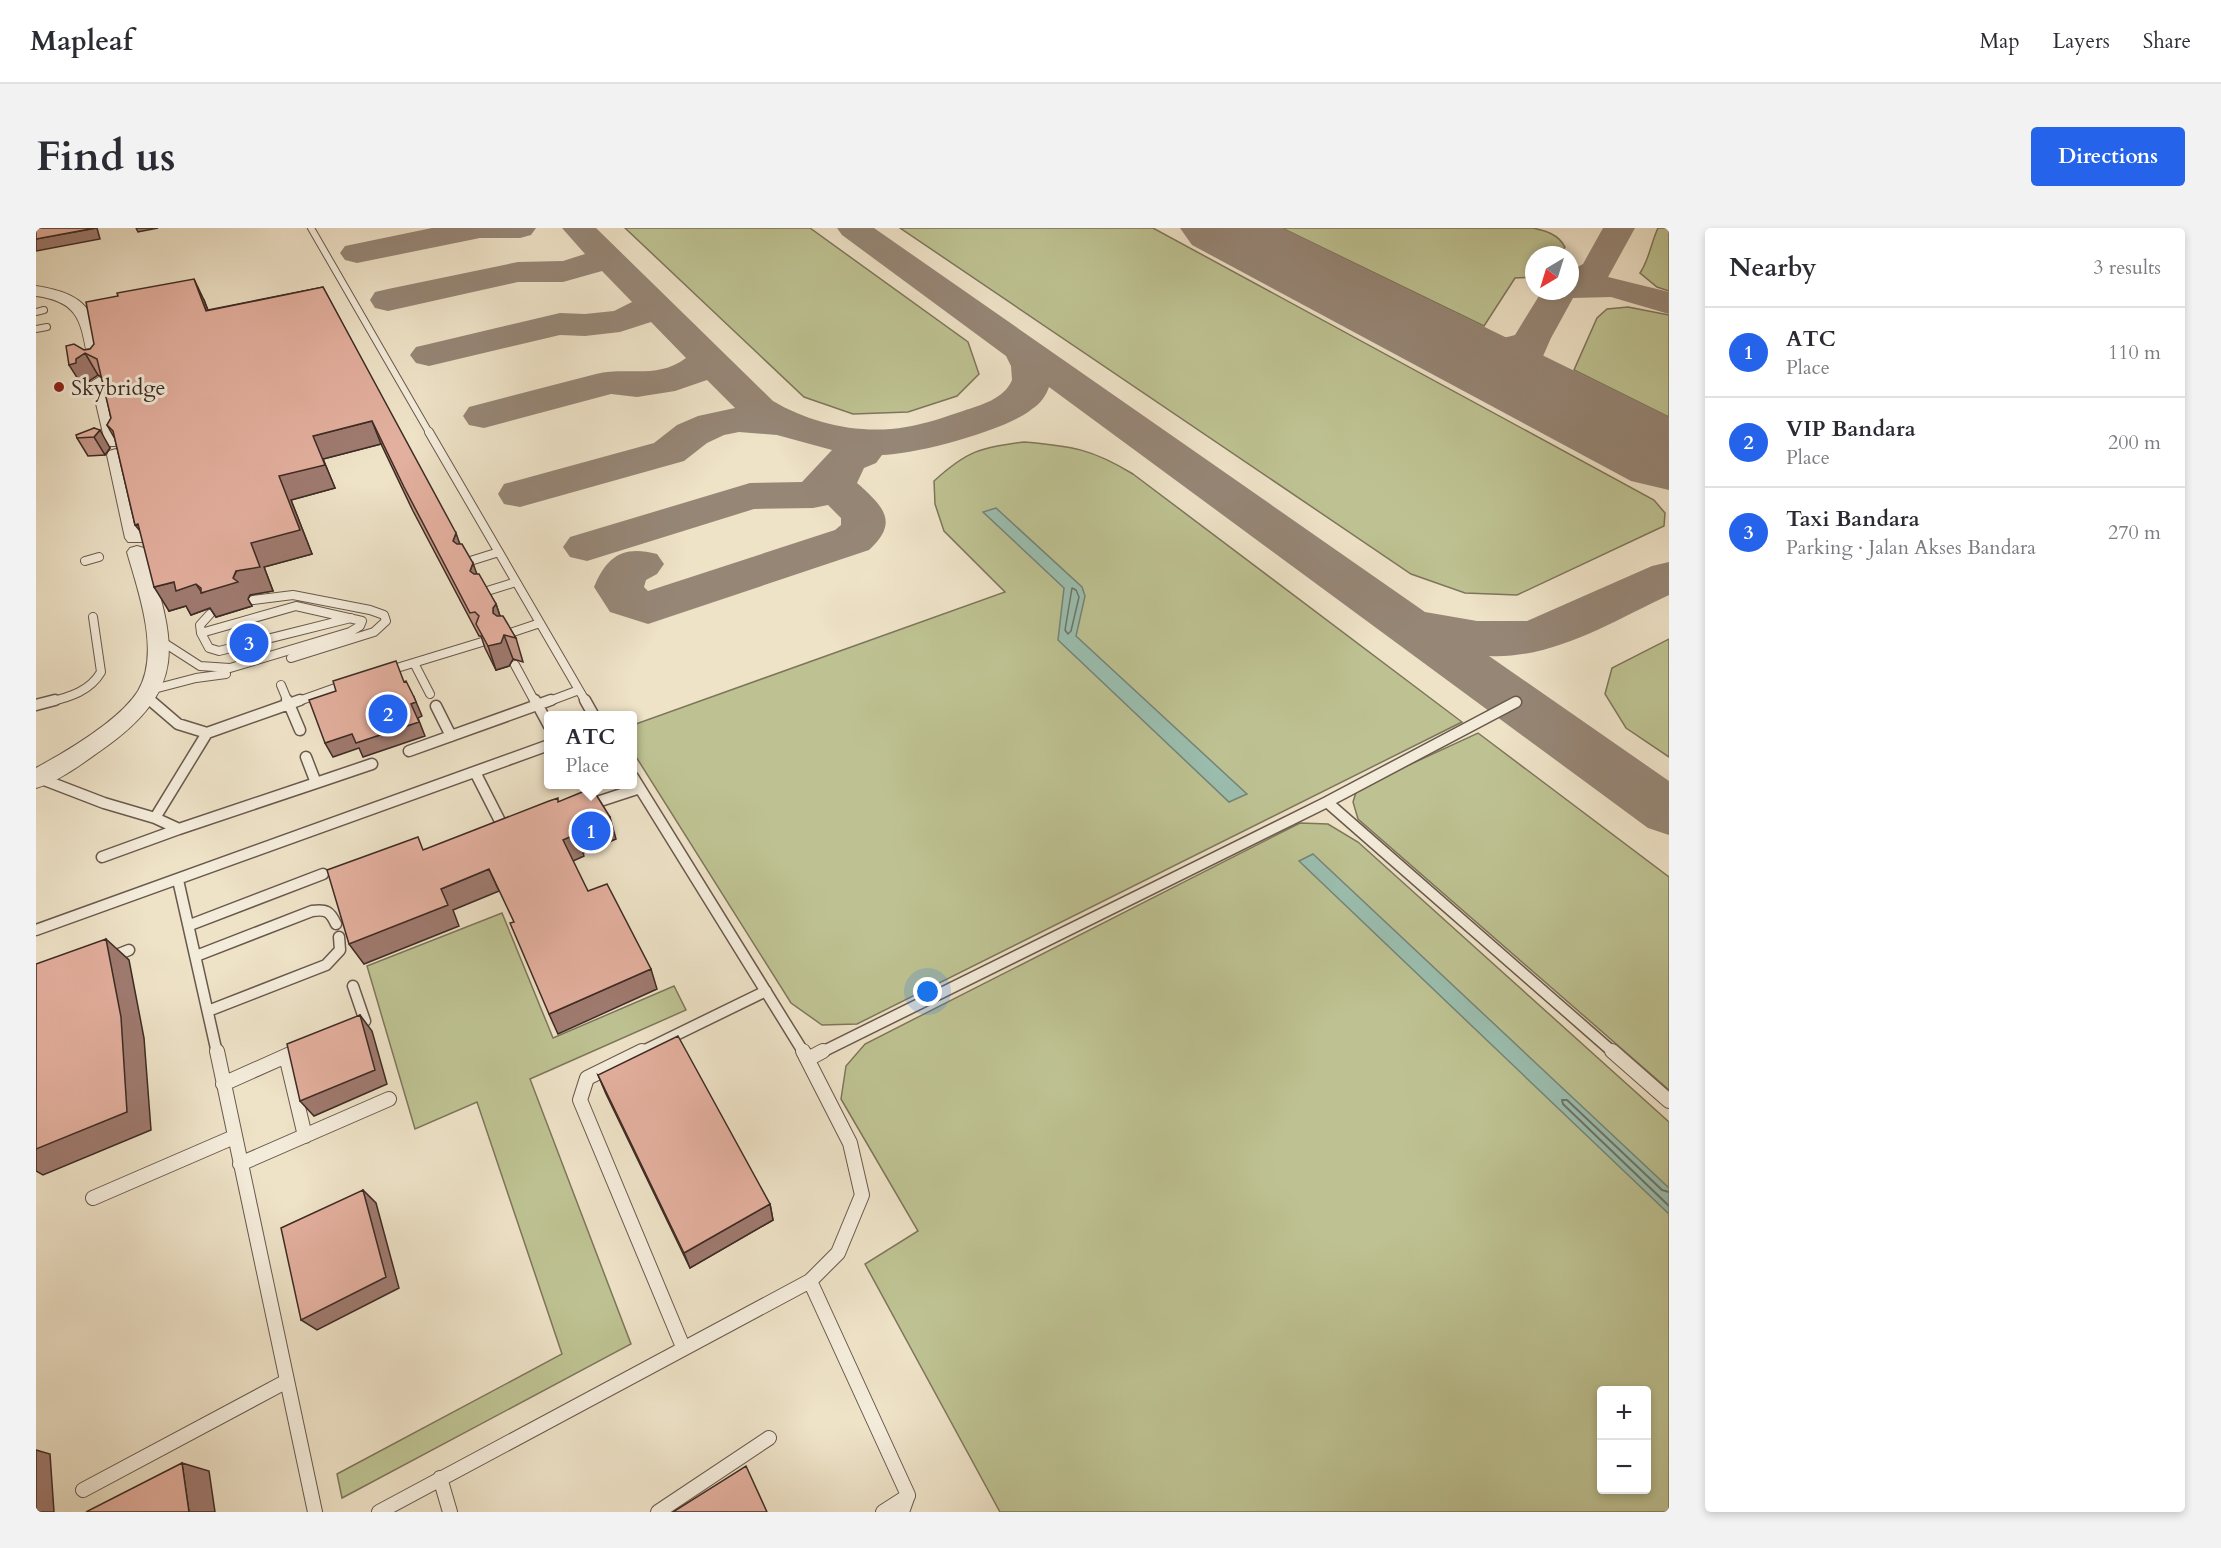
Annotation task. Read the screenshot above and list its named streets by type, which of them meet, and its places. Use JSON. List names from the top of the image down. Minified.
{"places":["Skybridge"],"north":"bottom left","page":{"header":"Mapleaf","nav":["Map","Layers","Share"],"buttons":"Directions","title":"Find us","heading":["Nearby","3 results"],"list":[{"mark":"1","name":"ATC","note":"Place","value":"110 m"},{"mark":"2","name":"VIP Bandara","note":"Place","value":"200 m"},{"mark":"3","name":"Taxi Bandara","note":"Parking · Jalan Akses Bandara","value":"270 m"}],"pins":["3","2","1"],"popup":["ATC","Place"],"map_buttons":["+","−"]}}
